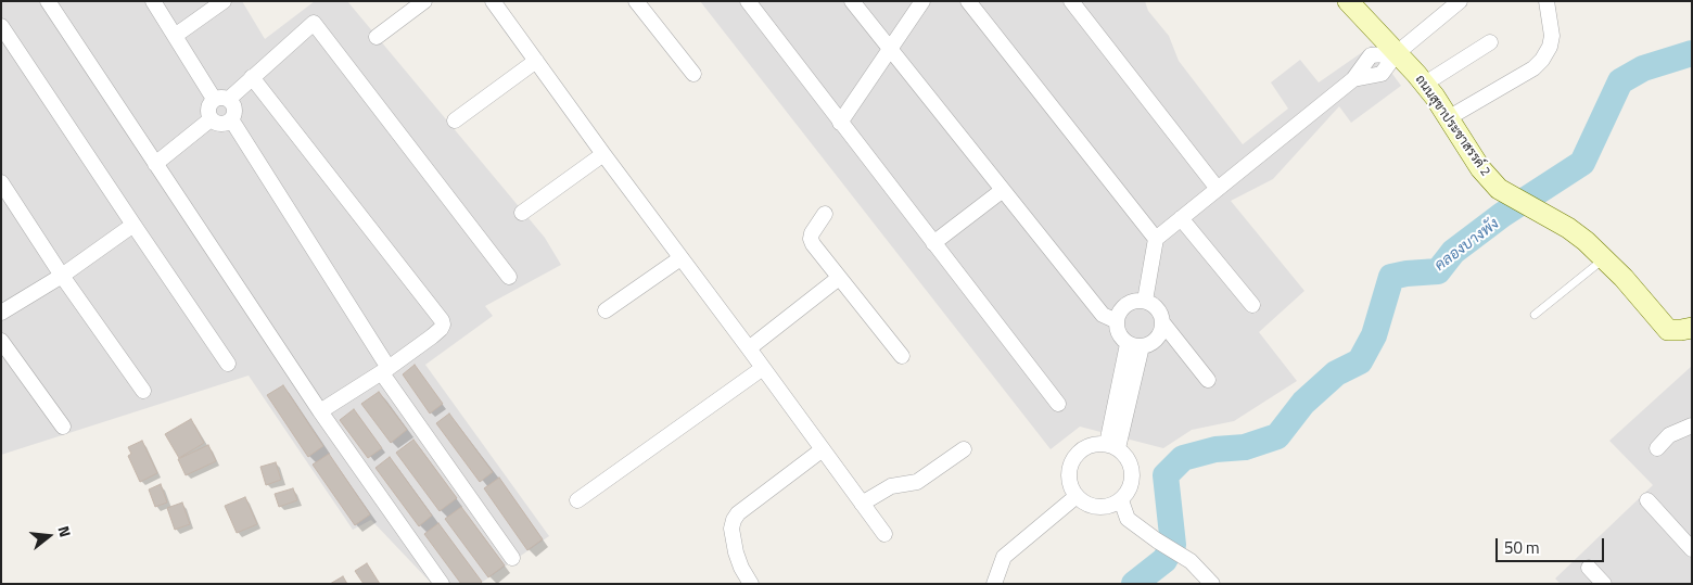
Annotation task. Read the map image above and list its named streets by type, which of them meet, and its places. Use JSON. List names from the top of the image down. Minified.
{"streets":{"street":["ถนนสุขาประชาสรรค์ 2"]},"water":["คลองบางพัง"],"scale_bar":"50 m","north":"right"}
